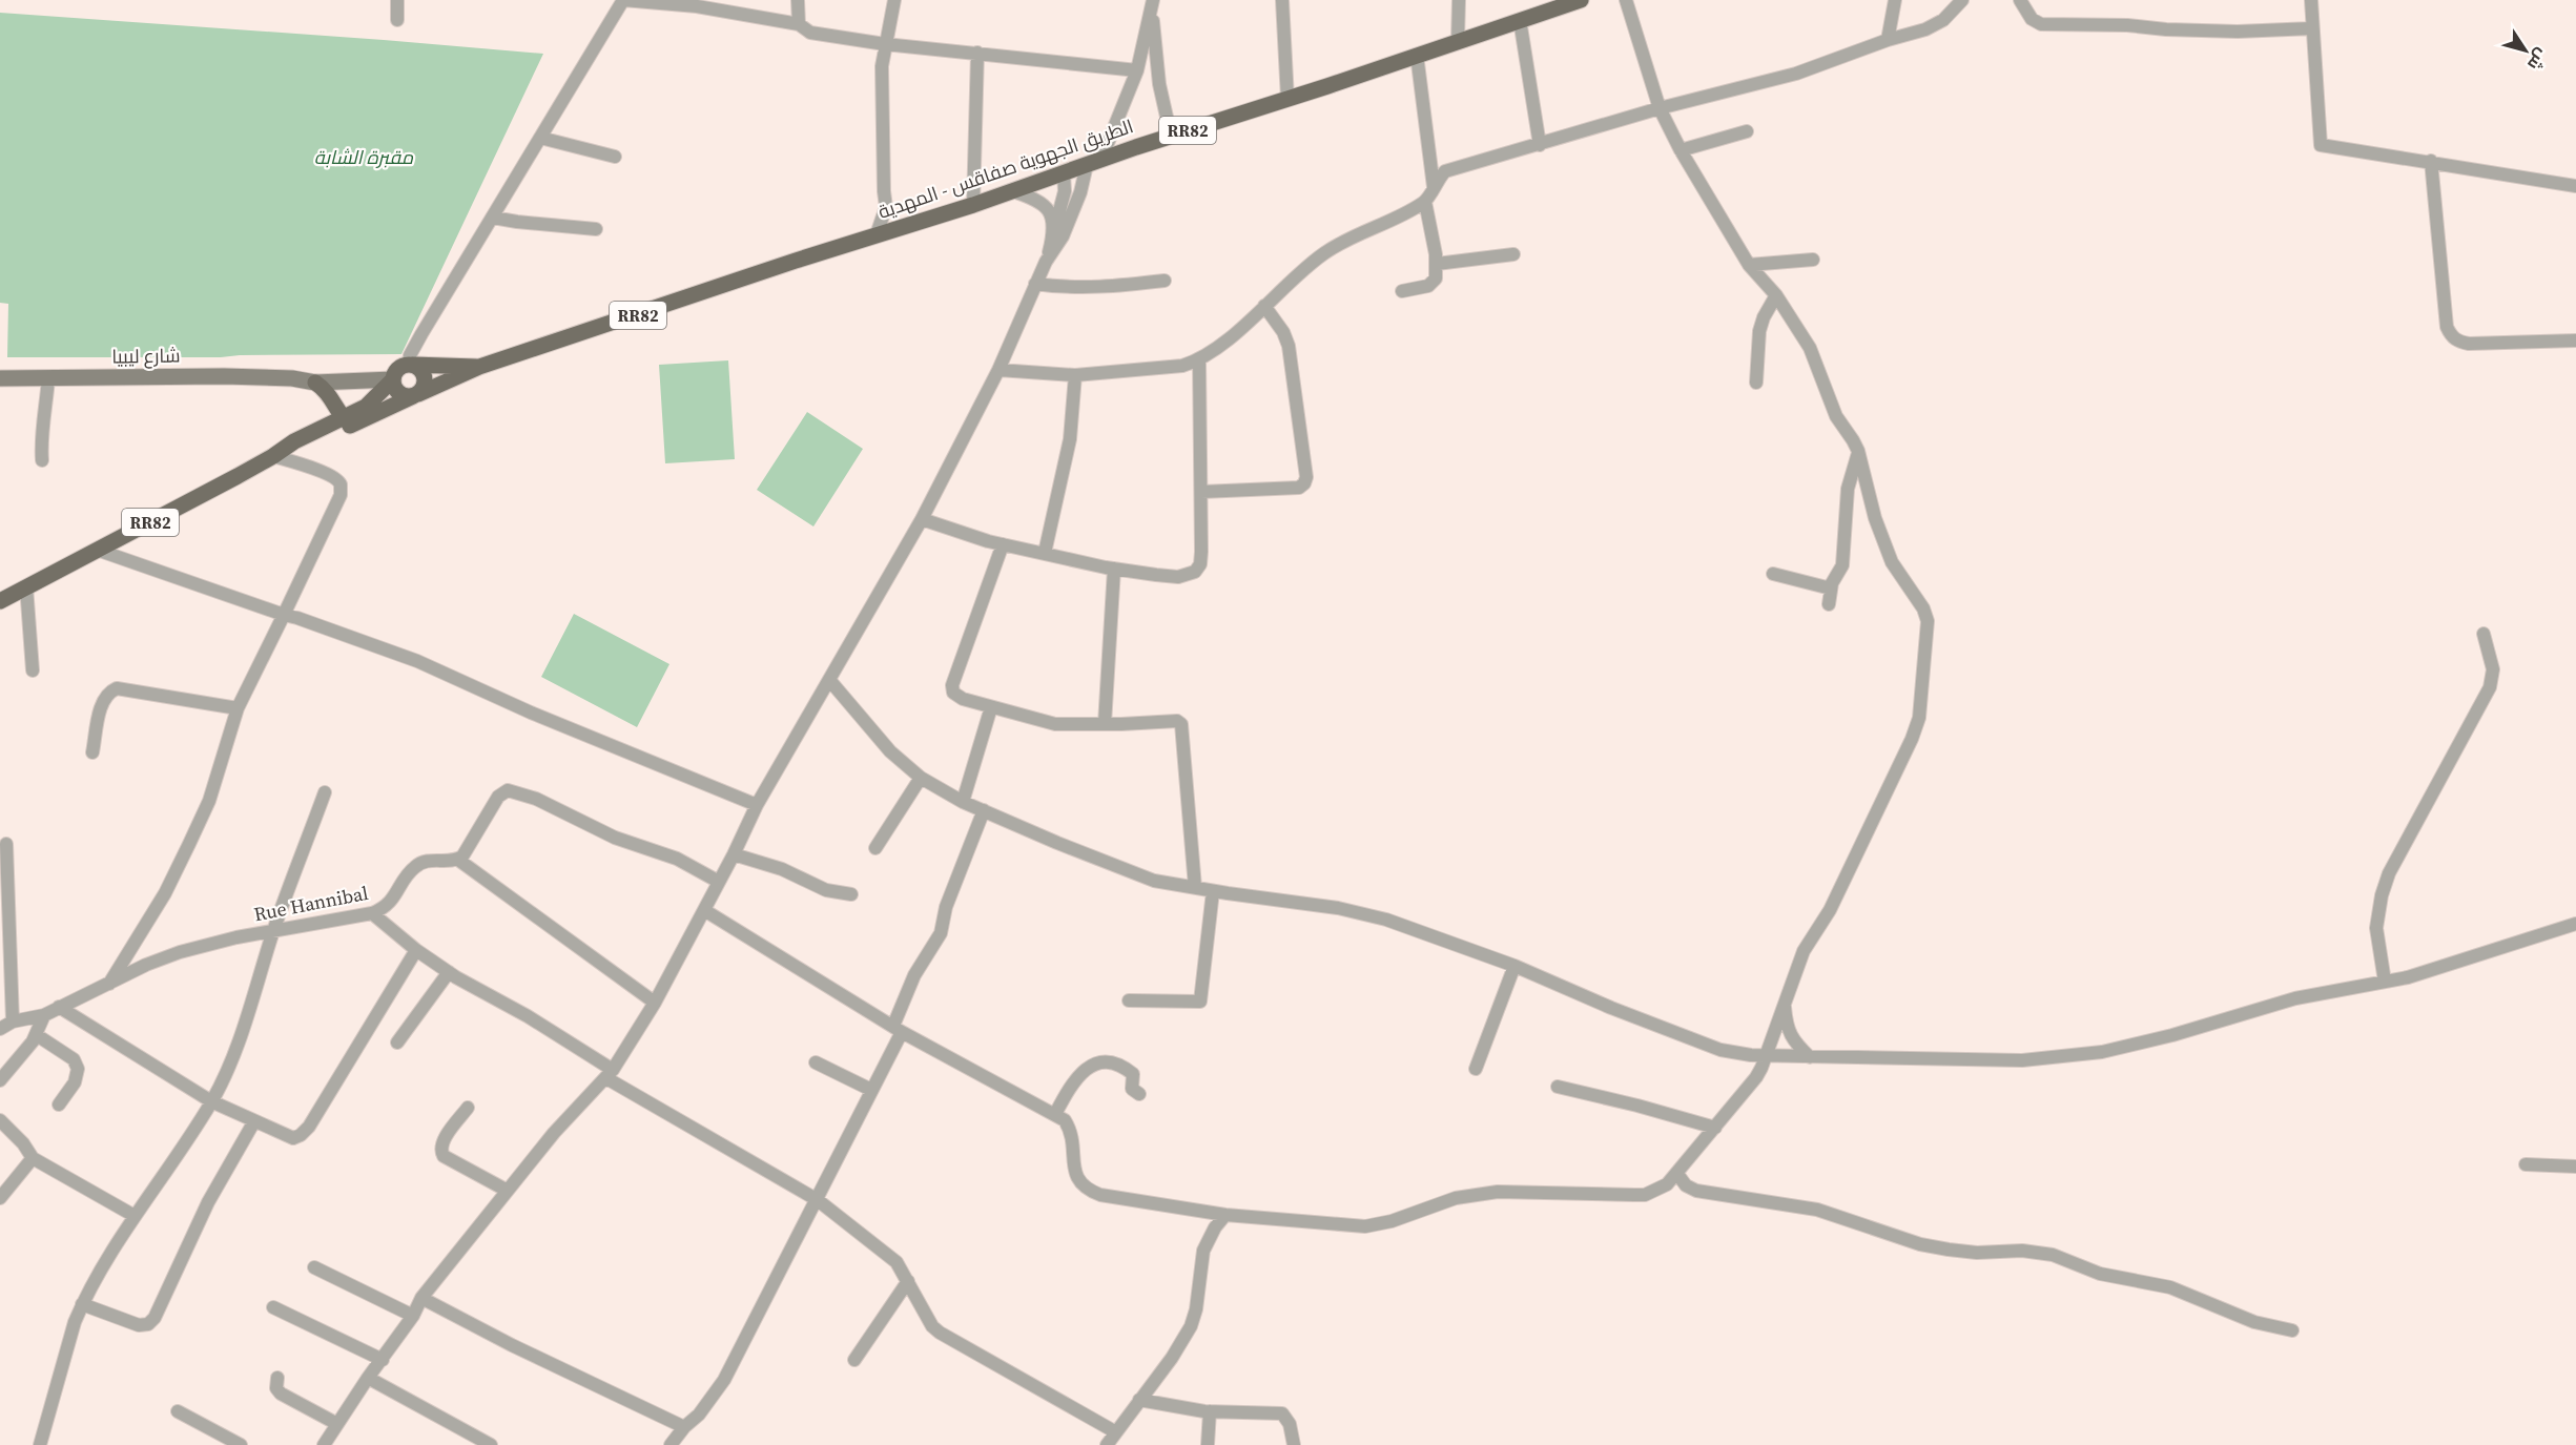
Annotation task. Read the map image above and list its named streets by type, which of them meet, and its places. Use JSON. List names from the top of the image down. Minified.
{"streets":{"main road":["RR82","الطريق الجهوية صفاقس - المهدية","شارع ليبيا"],"street":["Rue Hannibal"]},"crossings":[["الطريق الجهوية صفاقس - المهدية","شارع ليبيا"]],"parks":["مقبرة الشابة"],"north":"bottom right"}
